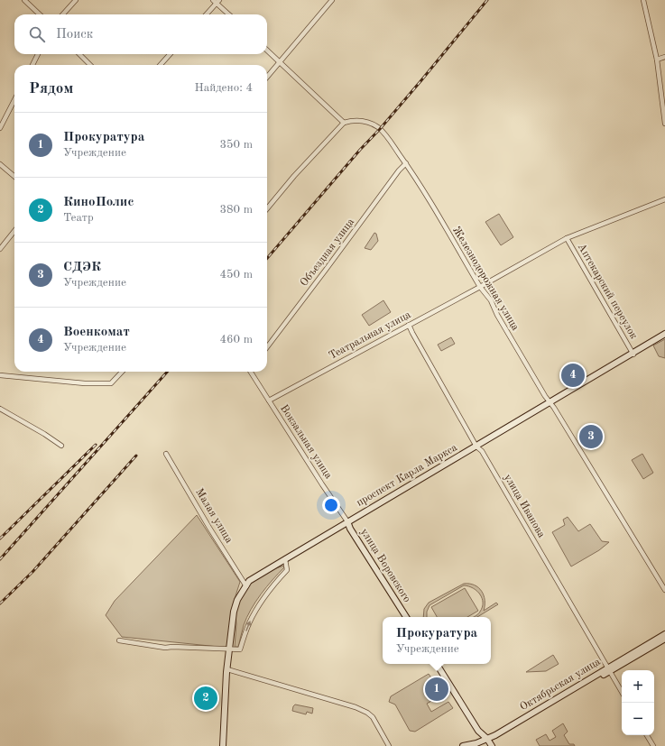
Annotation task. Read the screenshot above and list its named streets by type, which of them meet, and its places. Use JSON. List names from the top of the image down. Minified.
{"streets":{"main road":["проспект Карла Маркса","улица Воровского","Октябрьская улица"],"street":["Объездная улица","Железнодорожная улица","Аптекарский переулок","Театральная улица","Вокзальная улица","улица Иванова","Малая улица"]},"crossings":[["Объездная улица","Железнодорожная улица"],["Железнодорожная улица","Аптекарский переулок"],["Железнодорожная улица","Театральная улица"],["Железнодорожная улица","проспект Карла Маркса"],["Аптекарский переулок","Театральная улица"],["Аптекарский переулок","проспект Карла Маркса"],["Театральная улица","Вокзальная улица"],["Театральная улица","улица Иванова"],["Вокзальная улица","проспект Карла Маркса"],["Вокзальная улица","улица Воровского"],["проспект Карла Маркса","улица Иванова"],["проспект Карла Маркса","Малая улица"],["проспект Карла Маркса","улица Воровского"],["улица Иванова","Октябрьская улица"]],"page":{"search":"Поиск","heading":["Рядом","Найдено: 4"],"list":[{"mark":"1","name":"Прокуратура","note":"Учреждение","value":"350 m"},{"mark":"2","name":"КиноПолис","note":"Театр","value":"380 m"},{"mark":"3","name":"СДЭК","note":"Учреждение","value":"450 m"},{"mark":"4","name":"Военкомат","note":"Учреждение","value":"460 m"}],"pins":["4","3","1","2"],"popup":["Прокуратура","Учреждение"],"map_buttons":["+","−"]}}
